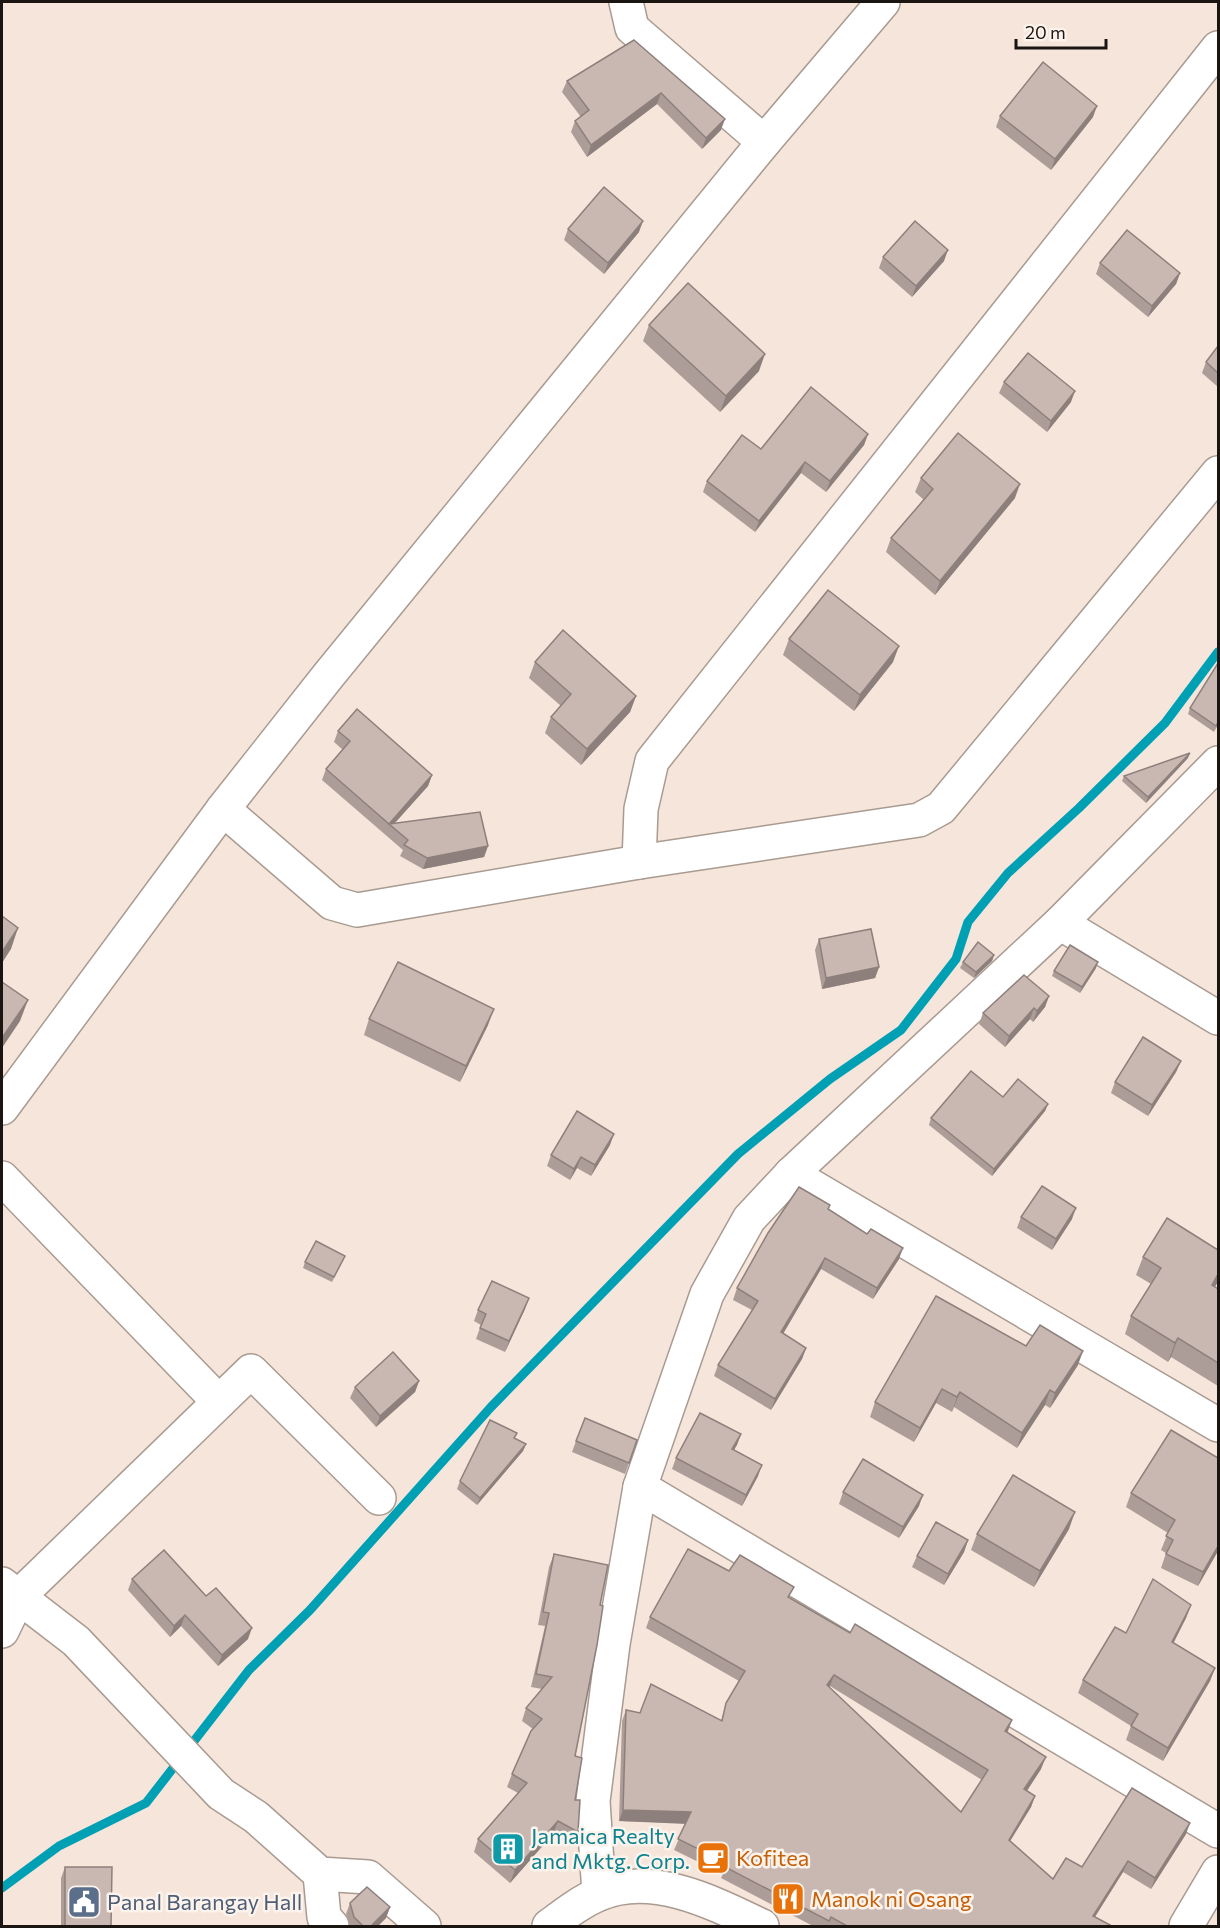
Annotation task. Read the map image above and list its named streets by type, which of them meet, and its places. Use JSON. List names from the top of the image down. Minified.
{"places":{"building":["Jamaica Realty and Mktg. Corp."],"cafe":["Kofitea"],"restaurant":["Manok ni Osang"],"public building":["Panal Barangay Hall"]},"scale_bar":"20 m"}
